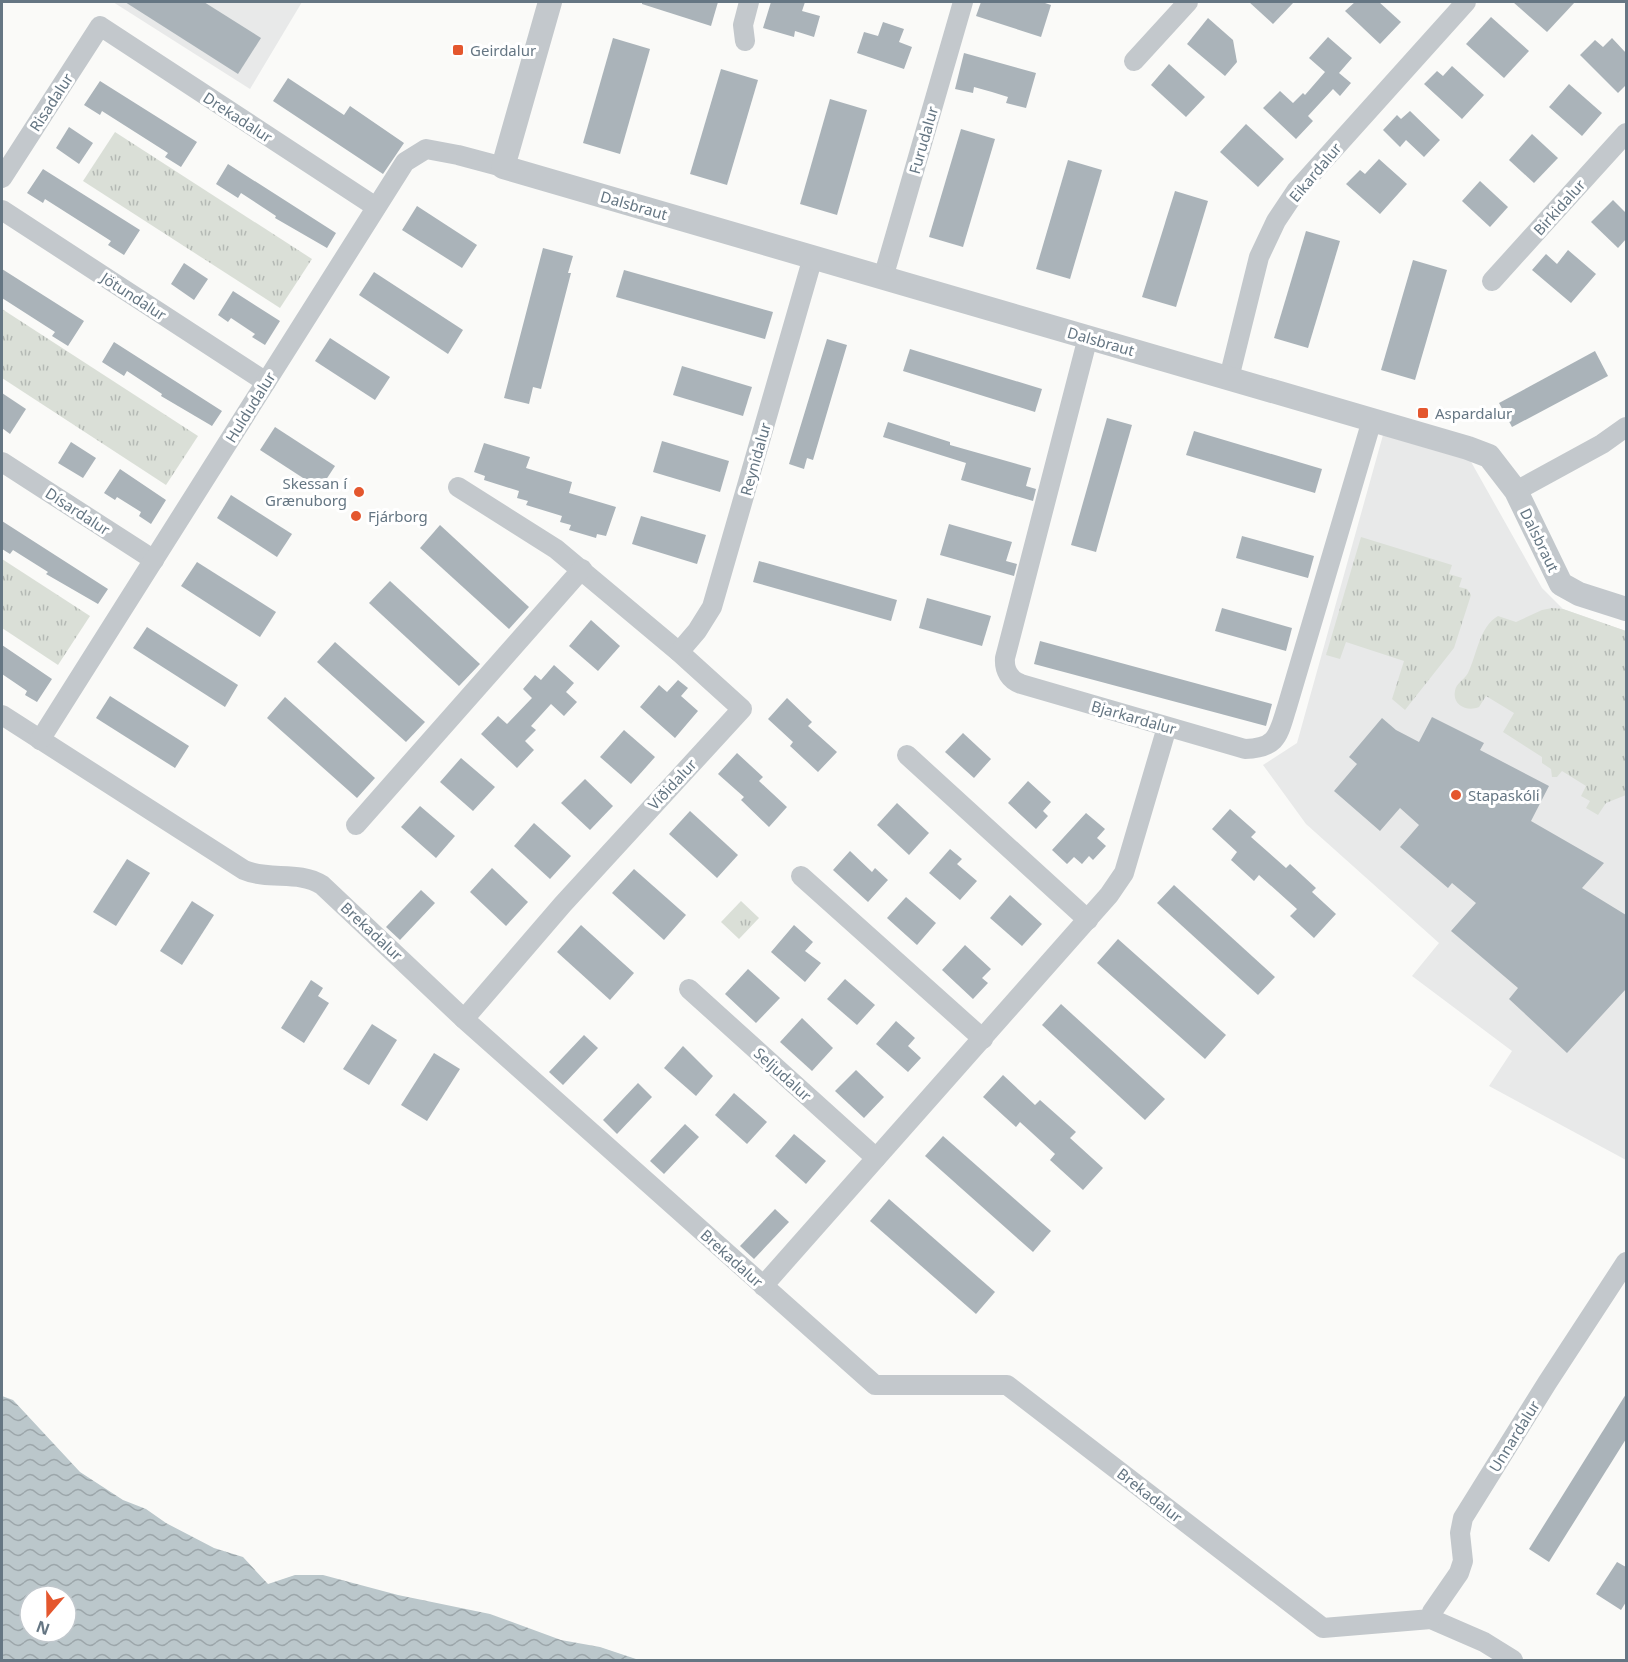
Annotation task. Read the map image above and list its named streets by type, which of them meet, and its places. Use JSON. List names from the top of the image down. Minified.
{"streets":{"street":["Risadalur","Drekadalur","Furudalur","Eikardalur","Dalsbraut","Birkidalur","Jötundalur","Huldudalur","Reynidalur","Dísardalur","Bjarkardalur","Víðidalur","Brekadalur","Seljudalur","Unnardalur"]},"crossings":[["Risadalur","Drekadalur"],["Drekadalur","Huldudalur"],["Furudalur","Dalsbraut"],["Eikardalur","Dalsbraut"],["Dalsbraut","Huldudalur"],["Dalsbraut","Reynidalur"],["Dalsbraut","Bjarkardalur"],["Jötundalur","Huldudalur"],["Huldudalur","Dísardalur"],["Huldudalur","Brekadalur"],["Reynidalur","Víðidalur"],["Víðidalur","Brekadalur"],["Brekadalur","Unnardalur"]],"places":{"transit":["Geirdalur","Aspardalur"],"other":["Skessan í Grænuborg","Fjárborg","Stapaskóli"]},"north":"bottom"}
